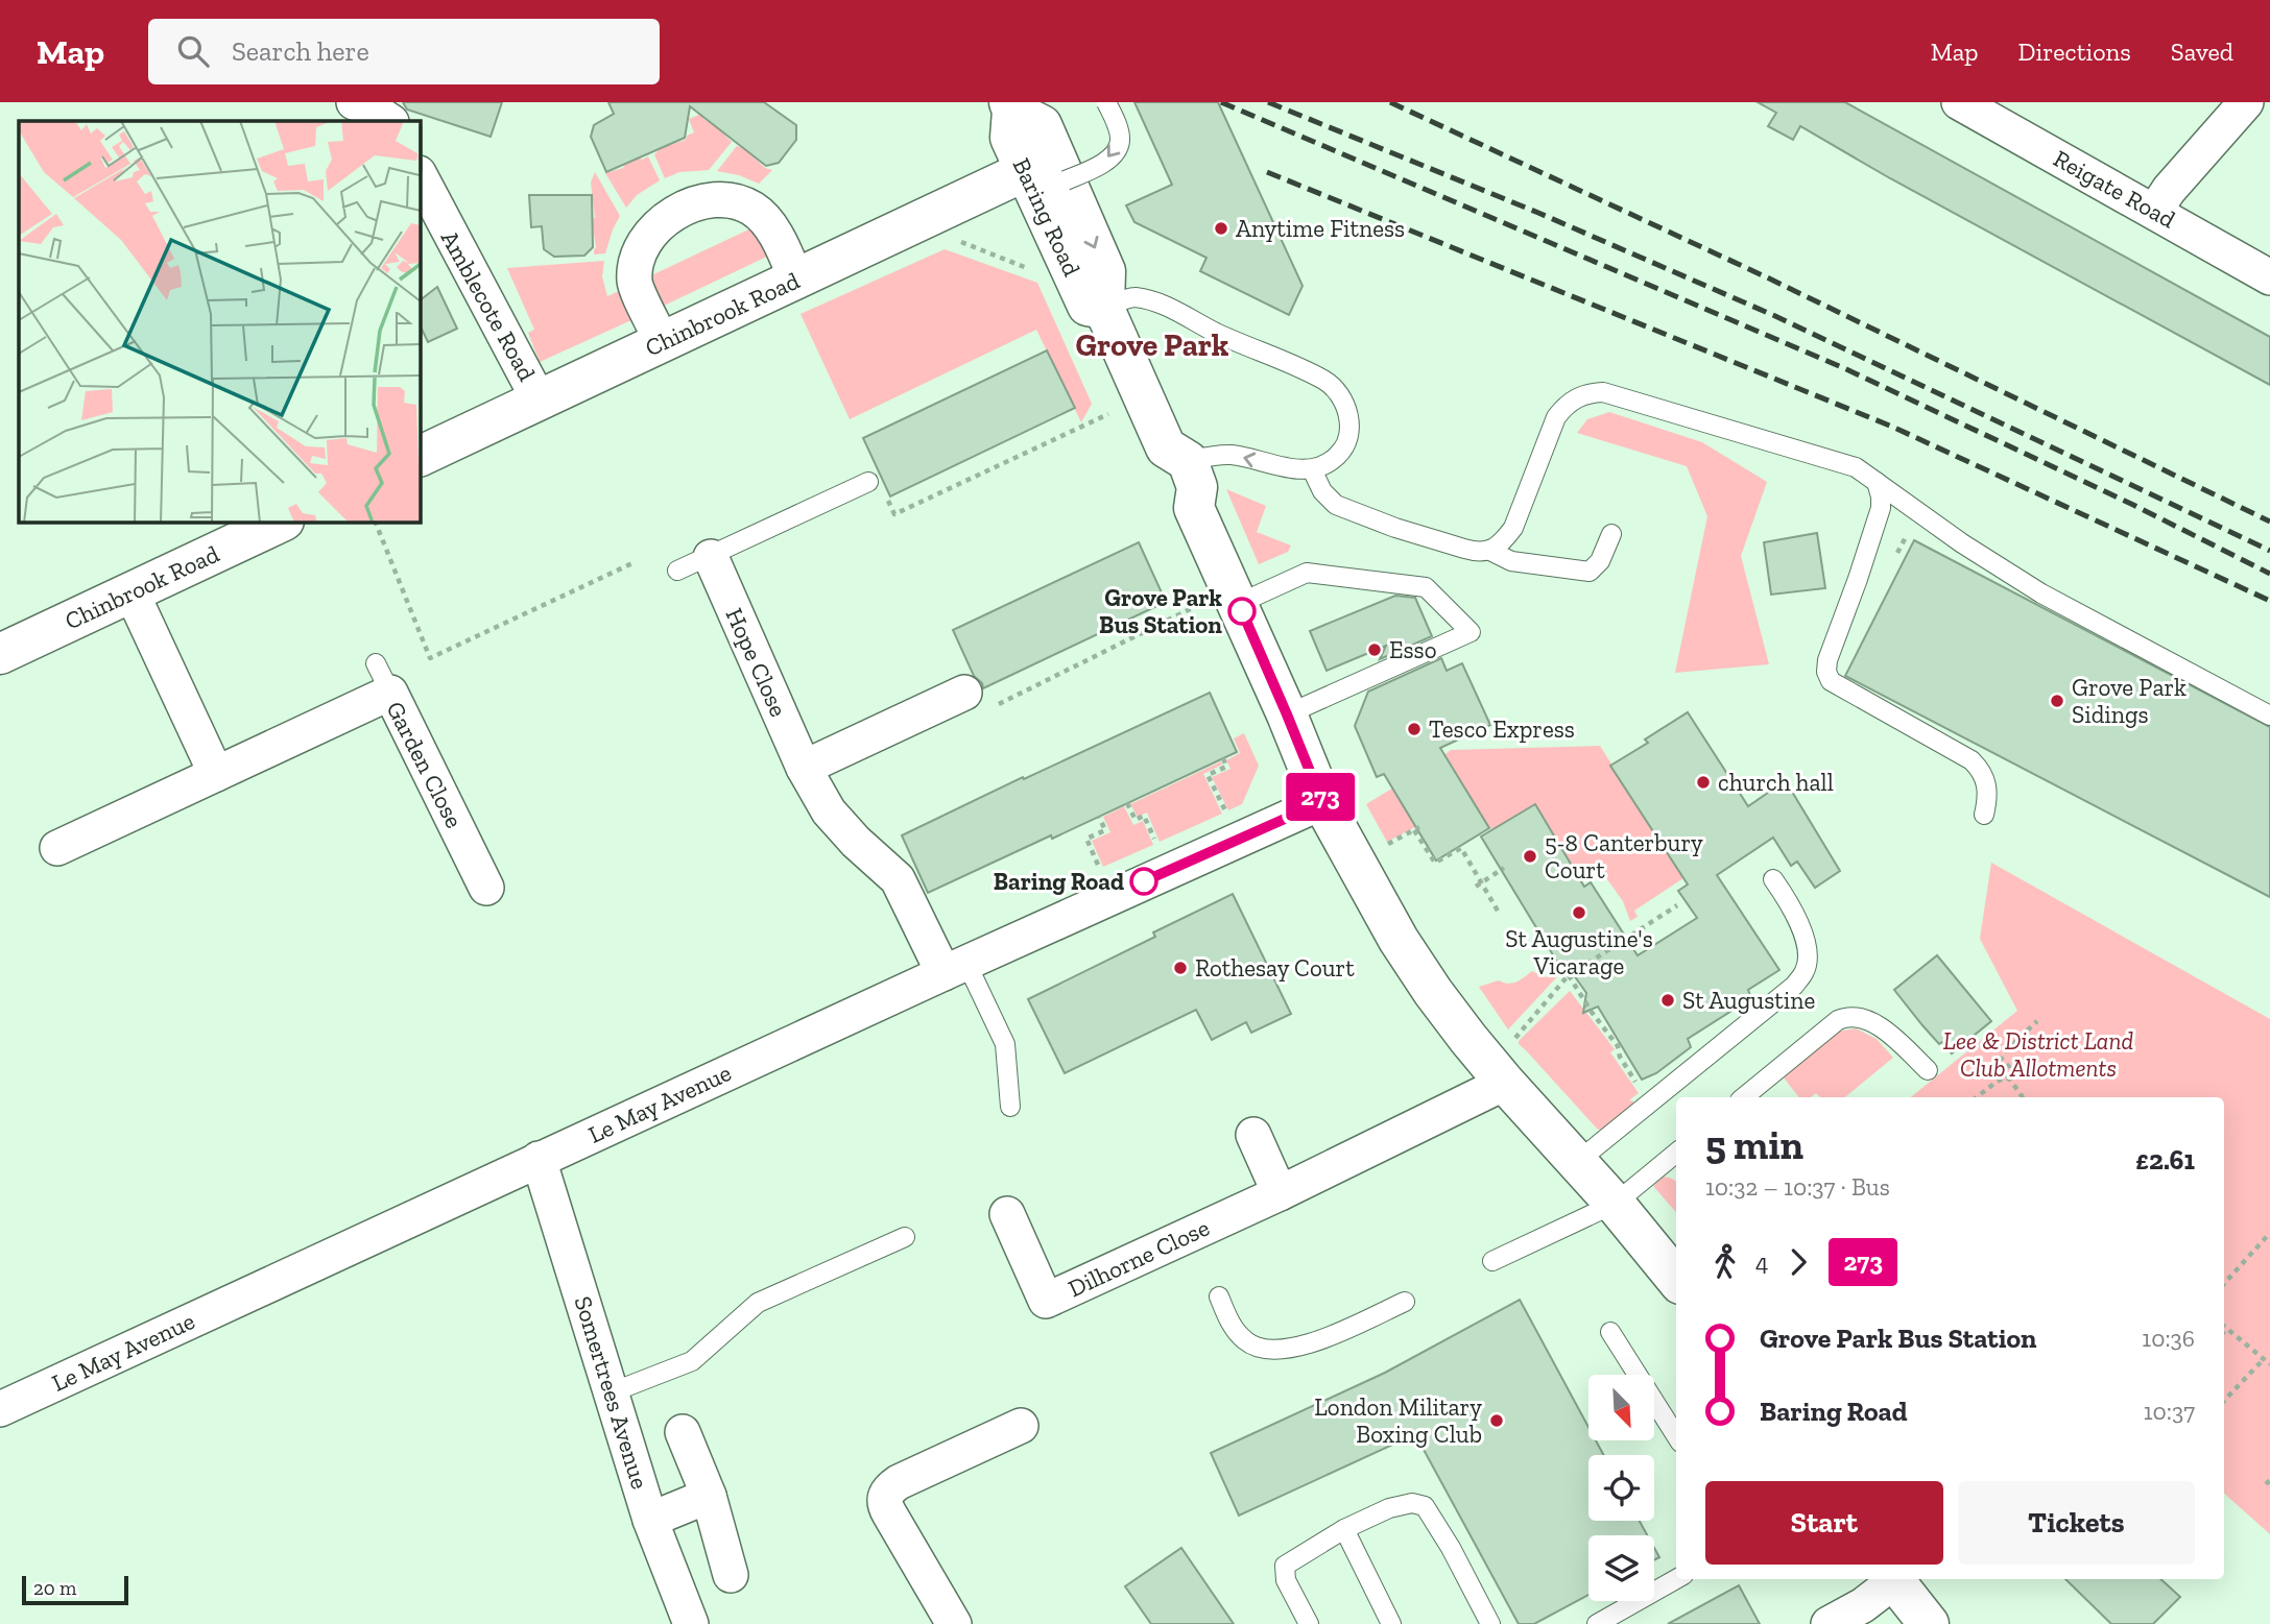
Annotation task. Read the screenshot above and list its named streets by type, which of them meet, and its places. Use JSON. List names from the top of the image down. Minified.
{"streets":{"main road":["Baring Road","Chinbrook Road"],"street":["Reigate Road","Amblecote Road","Hope Close","Garden Close","Le May Avenue","Dilhorne Close","Somertrees Avenue"]},"crossings":[["Baring Road","Chinbrook Road"],["Baring Road","Le May Avenue"],["Baring Road","Dilhorne Close"],["Amblecote Road","Chinbrook Road"],["Hope Close","Le May Avenue"],["Le May Avenue","Somertrees Avenue"]],"districts":["Grove Park"],"parks":["Lee & District Land Club Allotments"],"places":["Anytime Fitness","Grove Park Bus Station","Esso","Grove Park Sidings","Tesco Express","church hall","5-8 Canterbury Court","Baring Road","St Augustine's Vicarage","Rothesay Court","St Augustine","London Military Boxing Club"],"lines":["bus line 273"],"scale_bar":"20 m","north":"bottom right","page":{"header":"Map","search":"Search here","nav":["Map","Directions","Saved"],"on_map":"273","heading":["5 min","10:32 – 10:37 · Bus","£2.61"],"legs":["4","273"],"list":[{"name":"Grove Park Bus Station","value":"10:36"},{"name":"Baring Road","value":"10:37"}],"buttons":["Start","Tickets"],"scale":"20 m"}}
